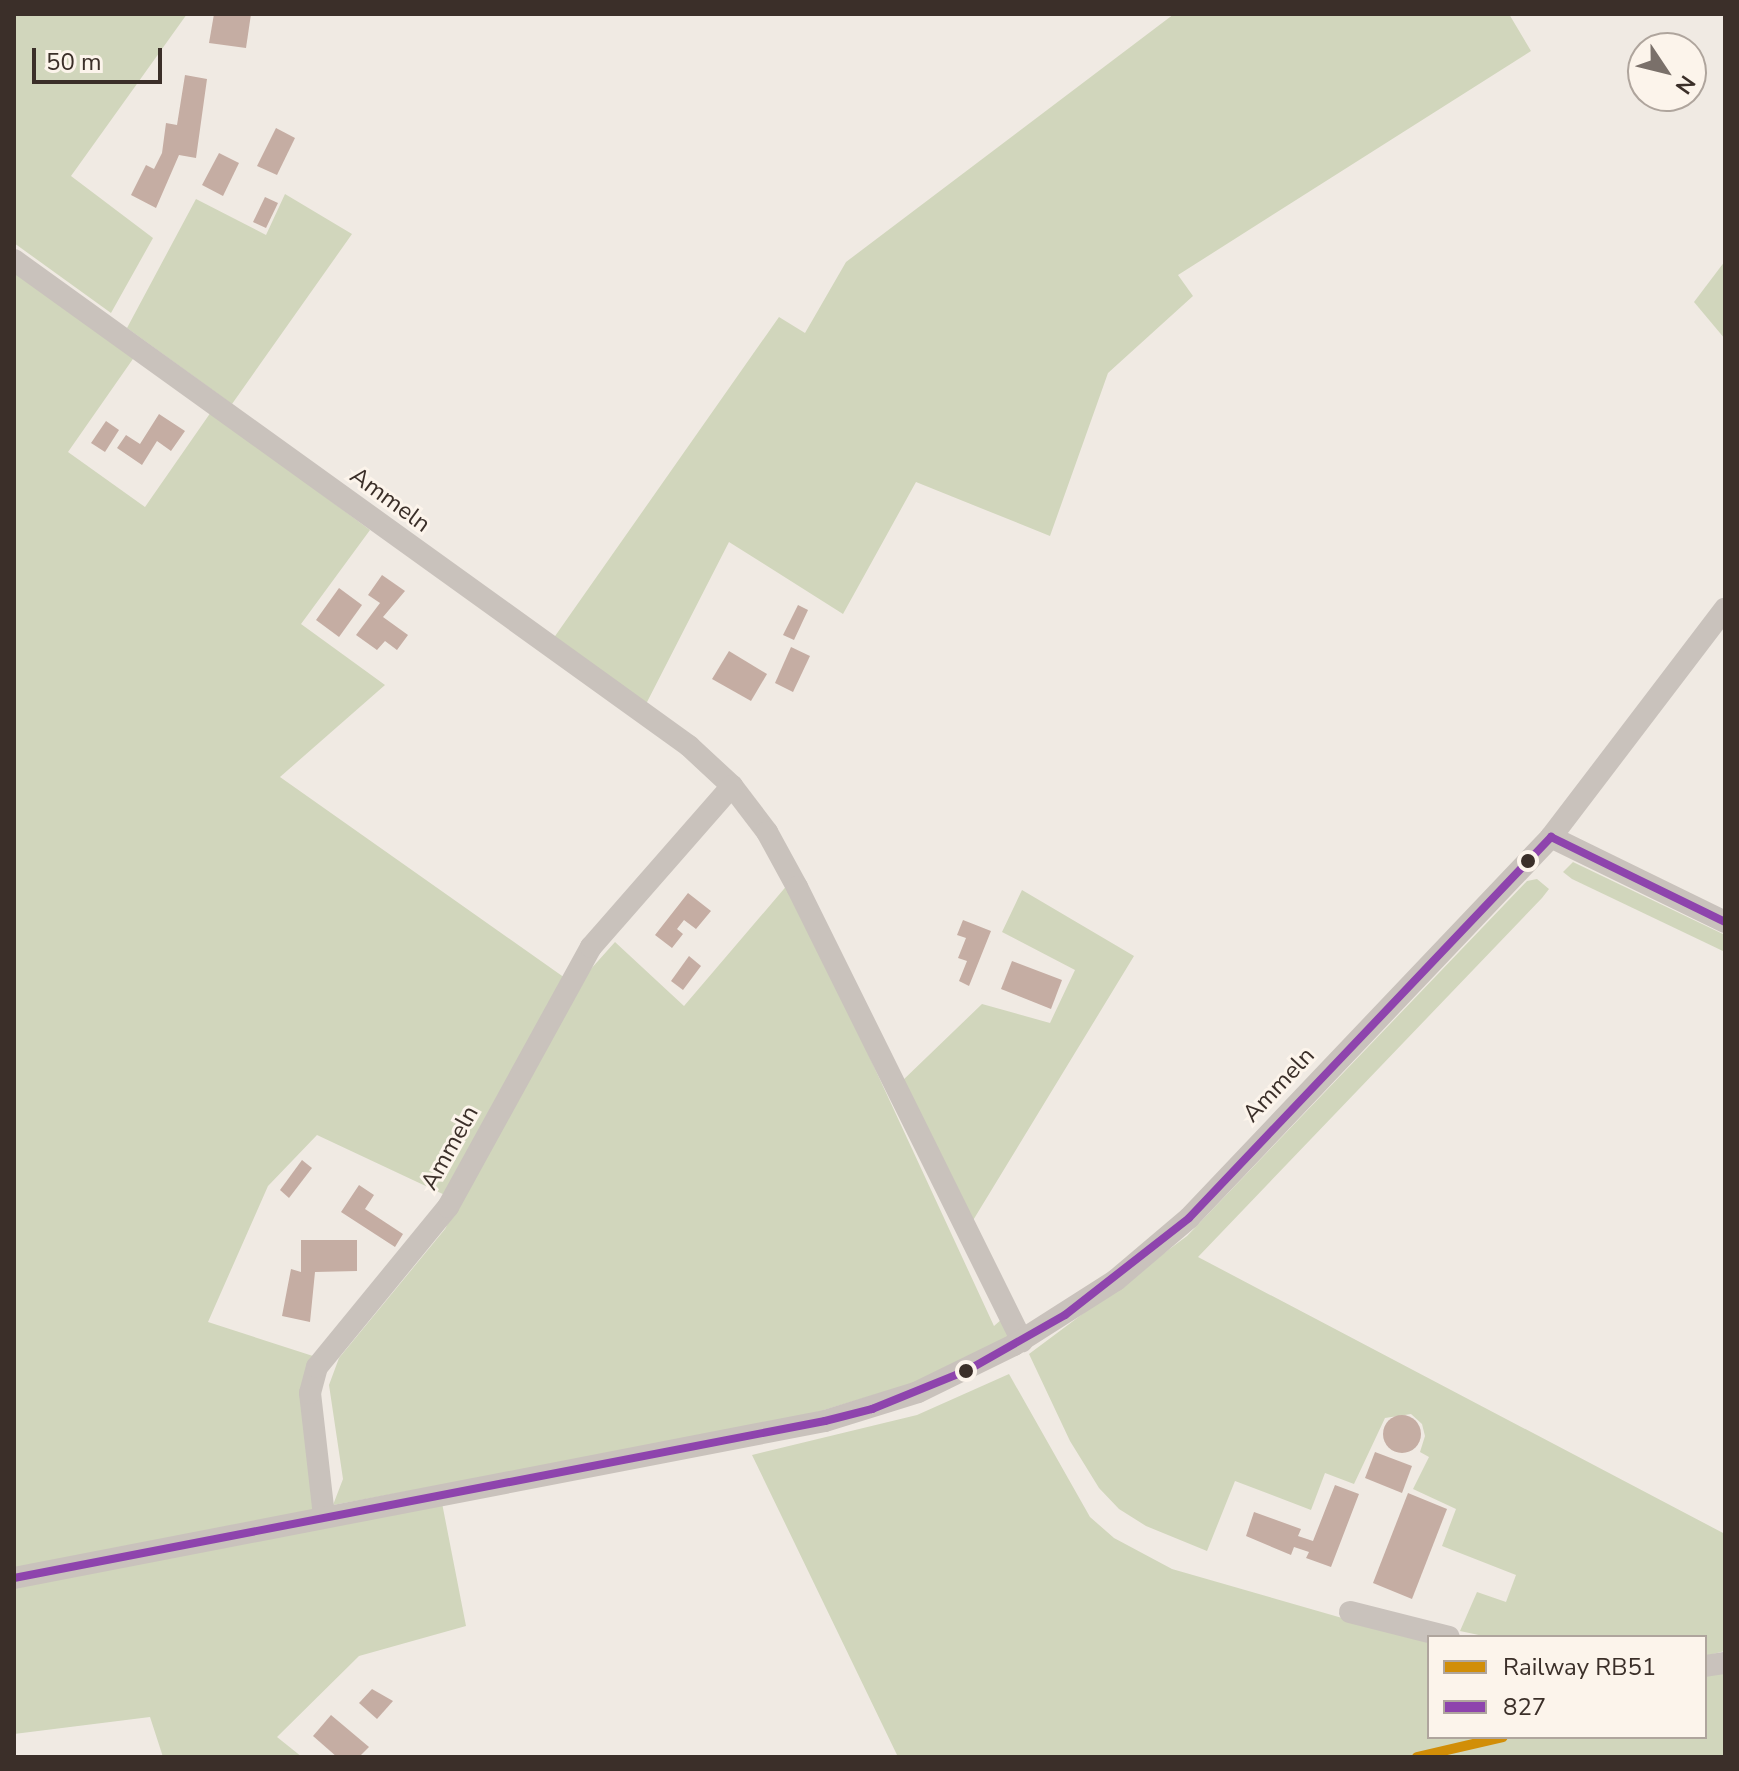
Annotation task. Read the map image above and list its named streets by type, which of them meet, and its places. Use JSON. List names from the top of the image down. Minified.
{"streets":{"street":["Ammeln"]},"lines":["transit line 827","rail line RB51"],"legend":["Railway RB51","827"],"scale_bar":"50 m","north":"bottom right"}
